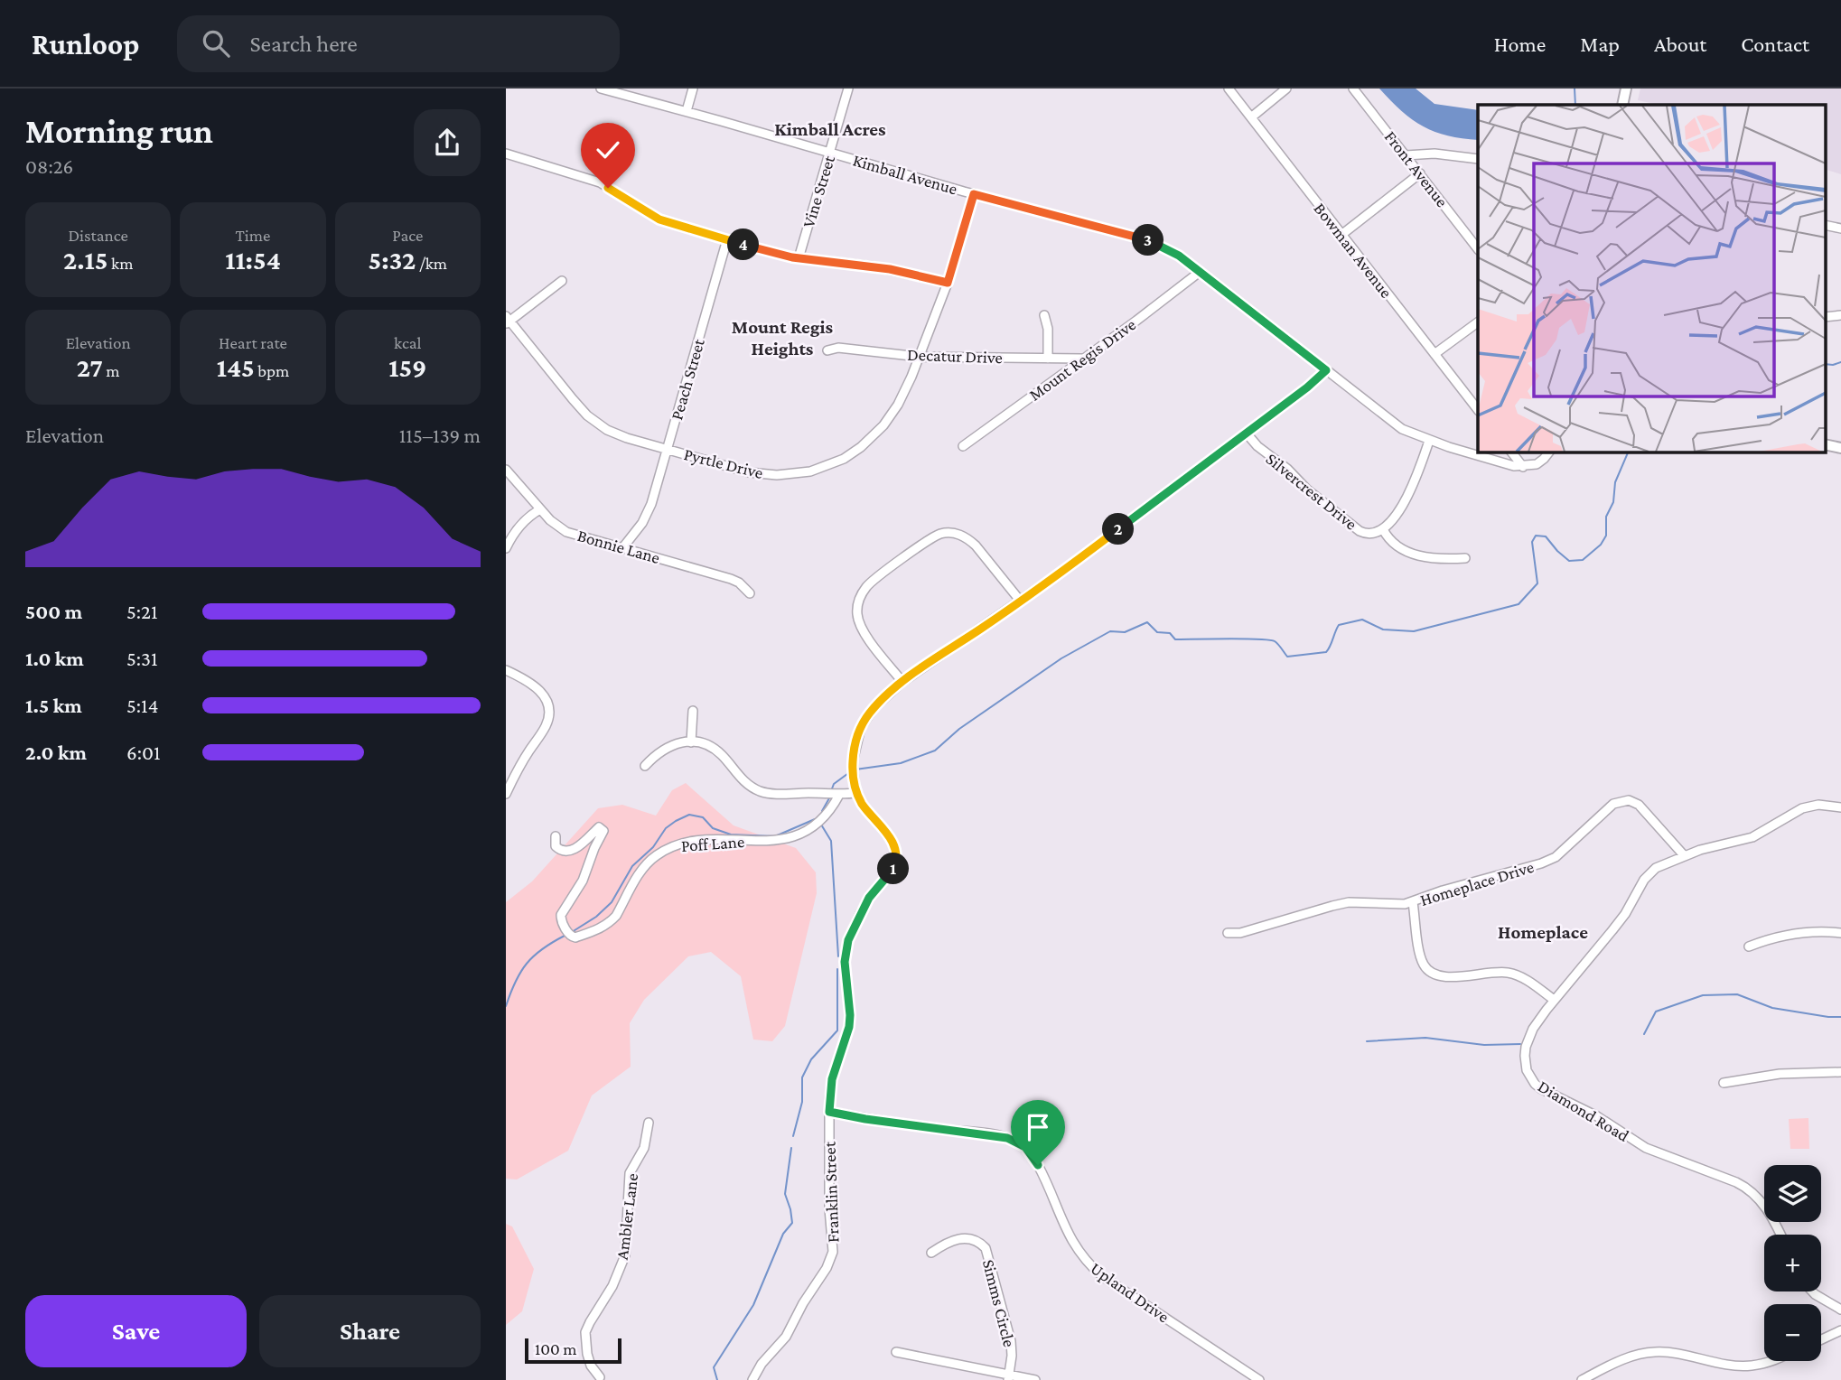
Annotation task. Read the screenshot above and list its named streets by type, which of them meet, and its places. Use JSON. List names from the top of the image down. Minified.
{"streets":{"street":["Front Avenue","Kimball Avenue","Vine Street","Bowman Avenue","Decatur Drive","Mount Regis Drive","Peach Street","Pyrtle Drive","Silvercrest Drive","Bonnie Lane","Poff Lane","Homeplace Drive","Diamond Road","Franklin Street","Ambler Lane","Upland Drive","Simms Circle"]},"crossings":[["Kimball Avenue","Vine Street"],["Kimball Avenue","Mount Regis Drive"],["Kimball Avenue","Pyrtle Drive"],["Kimball Avenue","Silvercrest Drive"],["Kimball Avenue","Franklin Street"],["Decatur Drive","Mount Regis Drive"],["Decatur Drive","Pyrtle Drive"],["Peach Street","Pyrtle Drive"],["Peach Street","Bonnie Lane"],["Silvercrest Drive","Franklin Street"],["Homeplace Drive","Diamond Road"],["Franklin Street","Upland Drive"]],"districts":["Kimball Acres","Mount Regis Heights","Homeplace"],"scale_bar":"100 m","page":{"header":"Runloop","search":"Search here","nav":["Home","Map","About","Contact"],"heading":["Morning run","08:26"],"stats":[["Distance","2.15 km"],["Time","11:54"],["Pace","5:32 /km"],["Elevation","27 m"],["Heart rate","145 bpm"],["kcal","159"]],"pins":["3","4","2","1"],"chart":["Elevation","115–139 m"],"list":[{"name":"500 m","note":"5:21"},{"name":"1.0 km","note":"5:31"},{"name":"1.5 km","note":"5:14"},{"name":"2.0 km","note":"6:01"}],"map_buttons":["+","−"],"buttons":["Save","Share"],"scale":"100 m"}}
